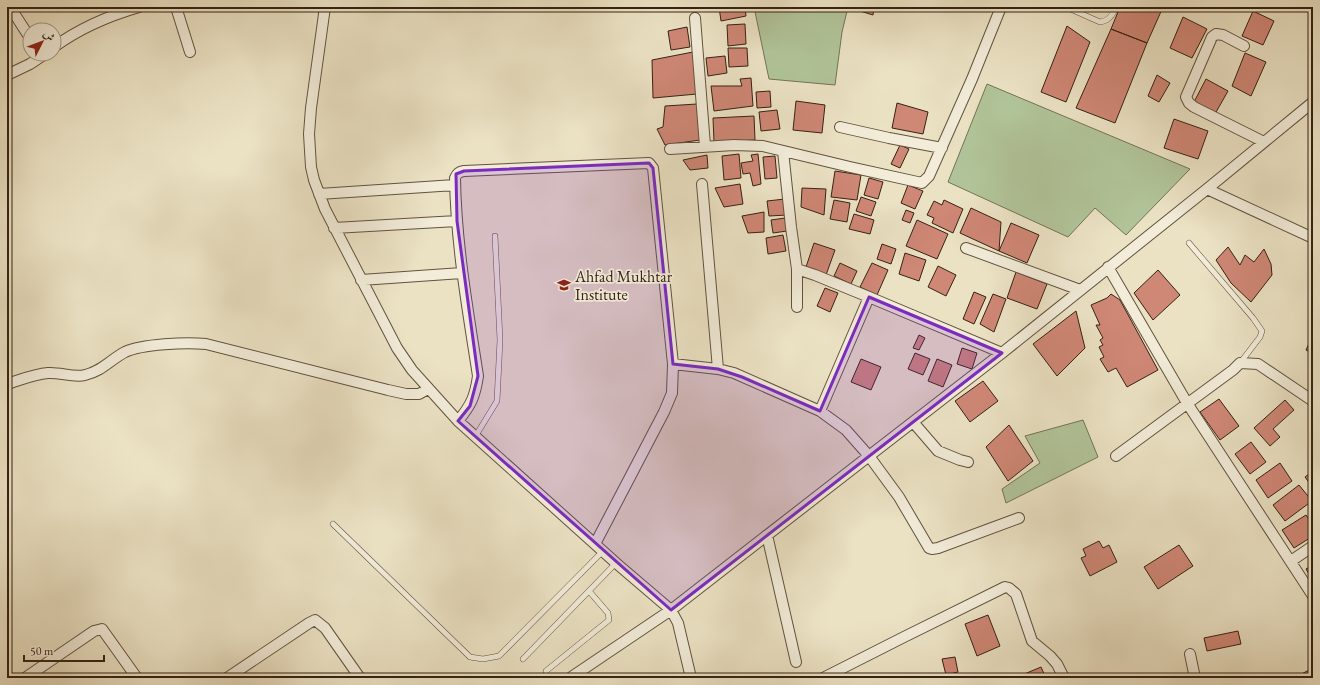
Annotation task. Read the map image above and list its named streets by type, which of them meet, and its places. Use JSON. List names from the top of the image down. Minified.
{"places":{"school or university":["Ahfad Mukhtar Institute"]},"scale_bar":"50 m","north":"top right"}
